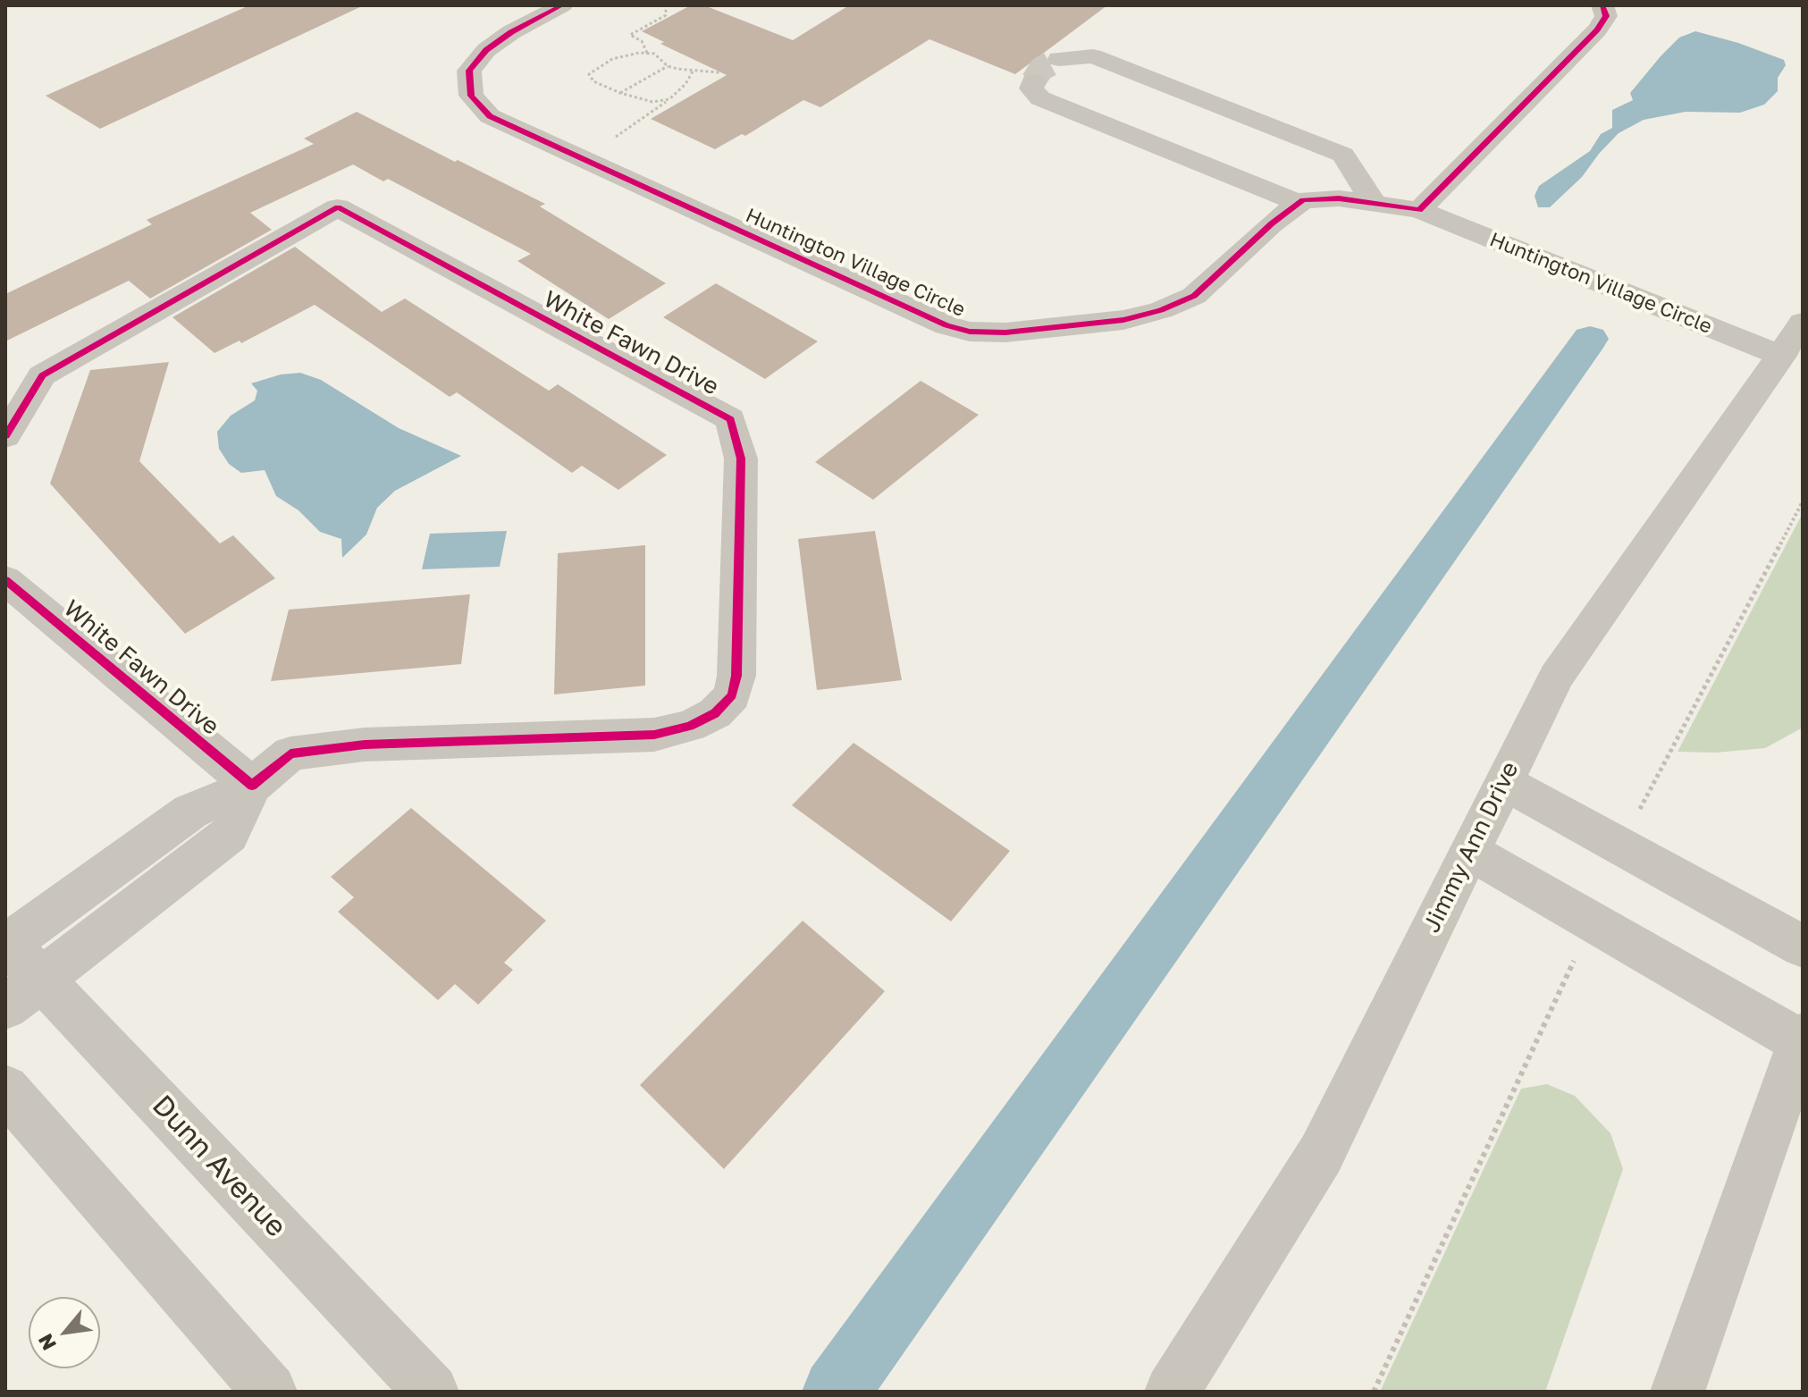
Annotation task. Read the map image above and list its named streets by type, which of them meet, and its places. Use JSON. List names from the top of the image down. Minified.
{"streets":{"street":["Huntington Village Circle","White Fawn Drive","Jimmy Ann Drive","Dunn Avenue"]},"crossings":[["Huntington Village Circle","Jimmy Ann Drive"],["White Fawn Drive","Dunn Avenue"]],"north":"bottom left"}
